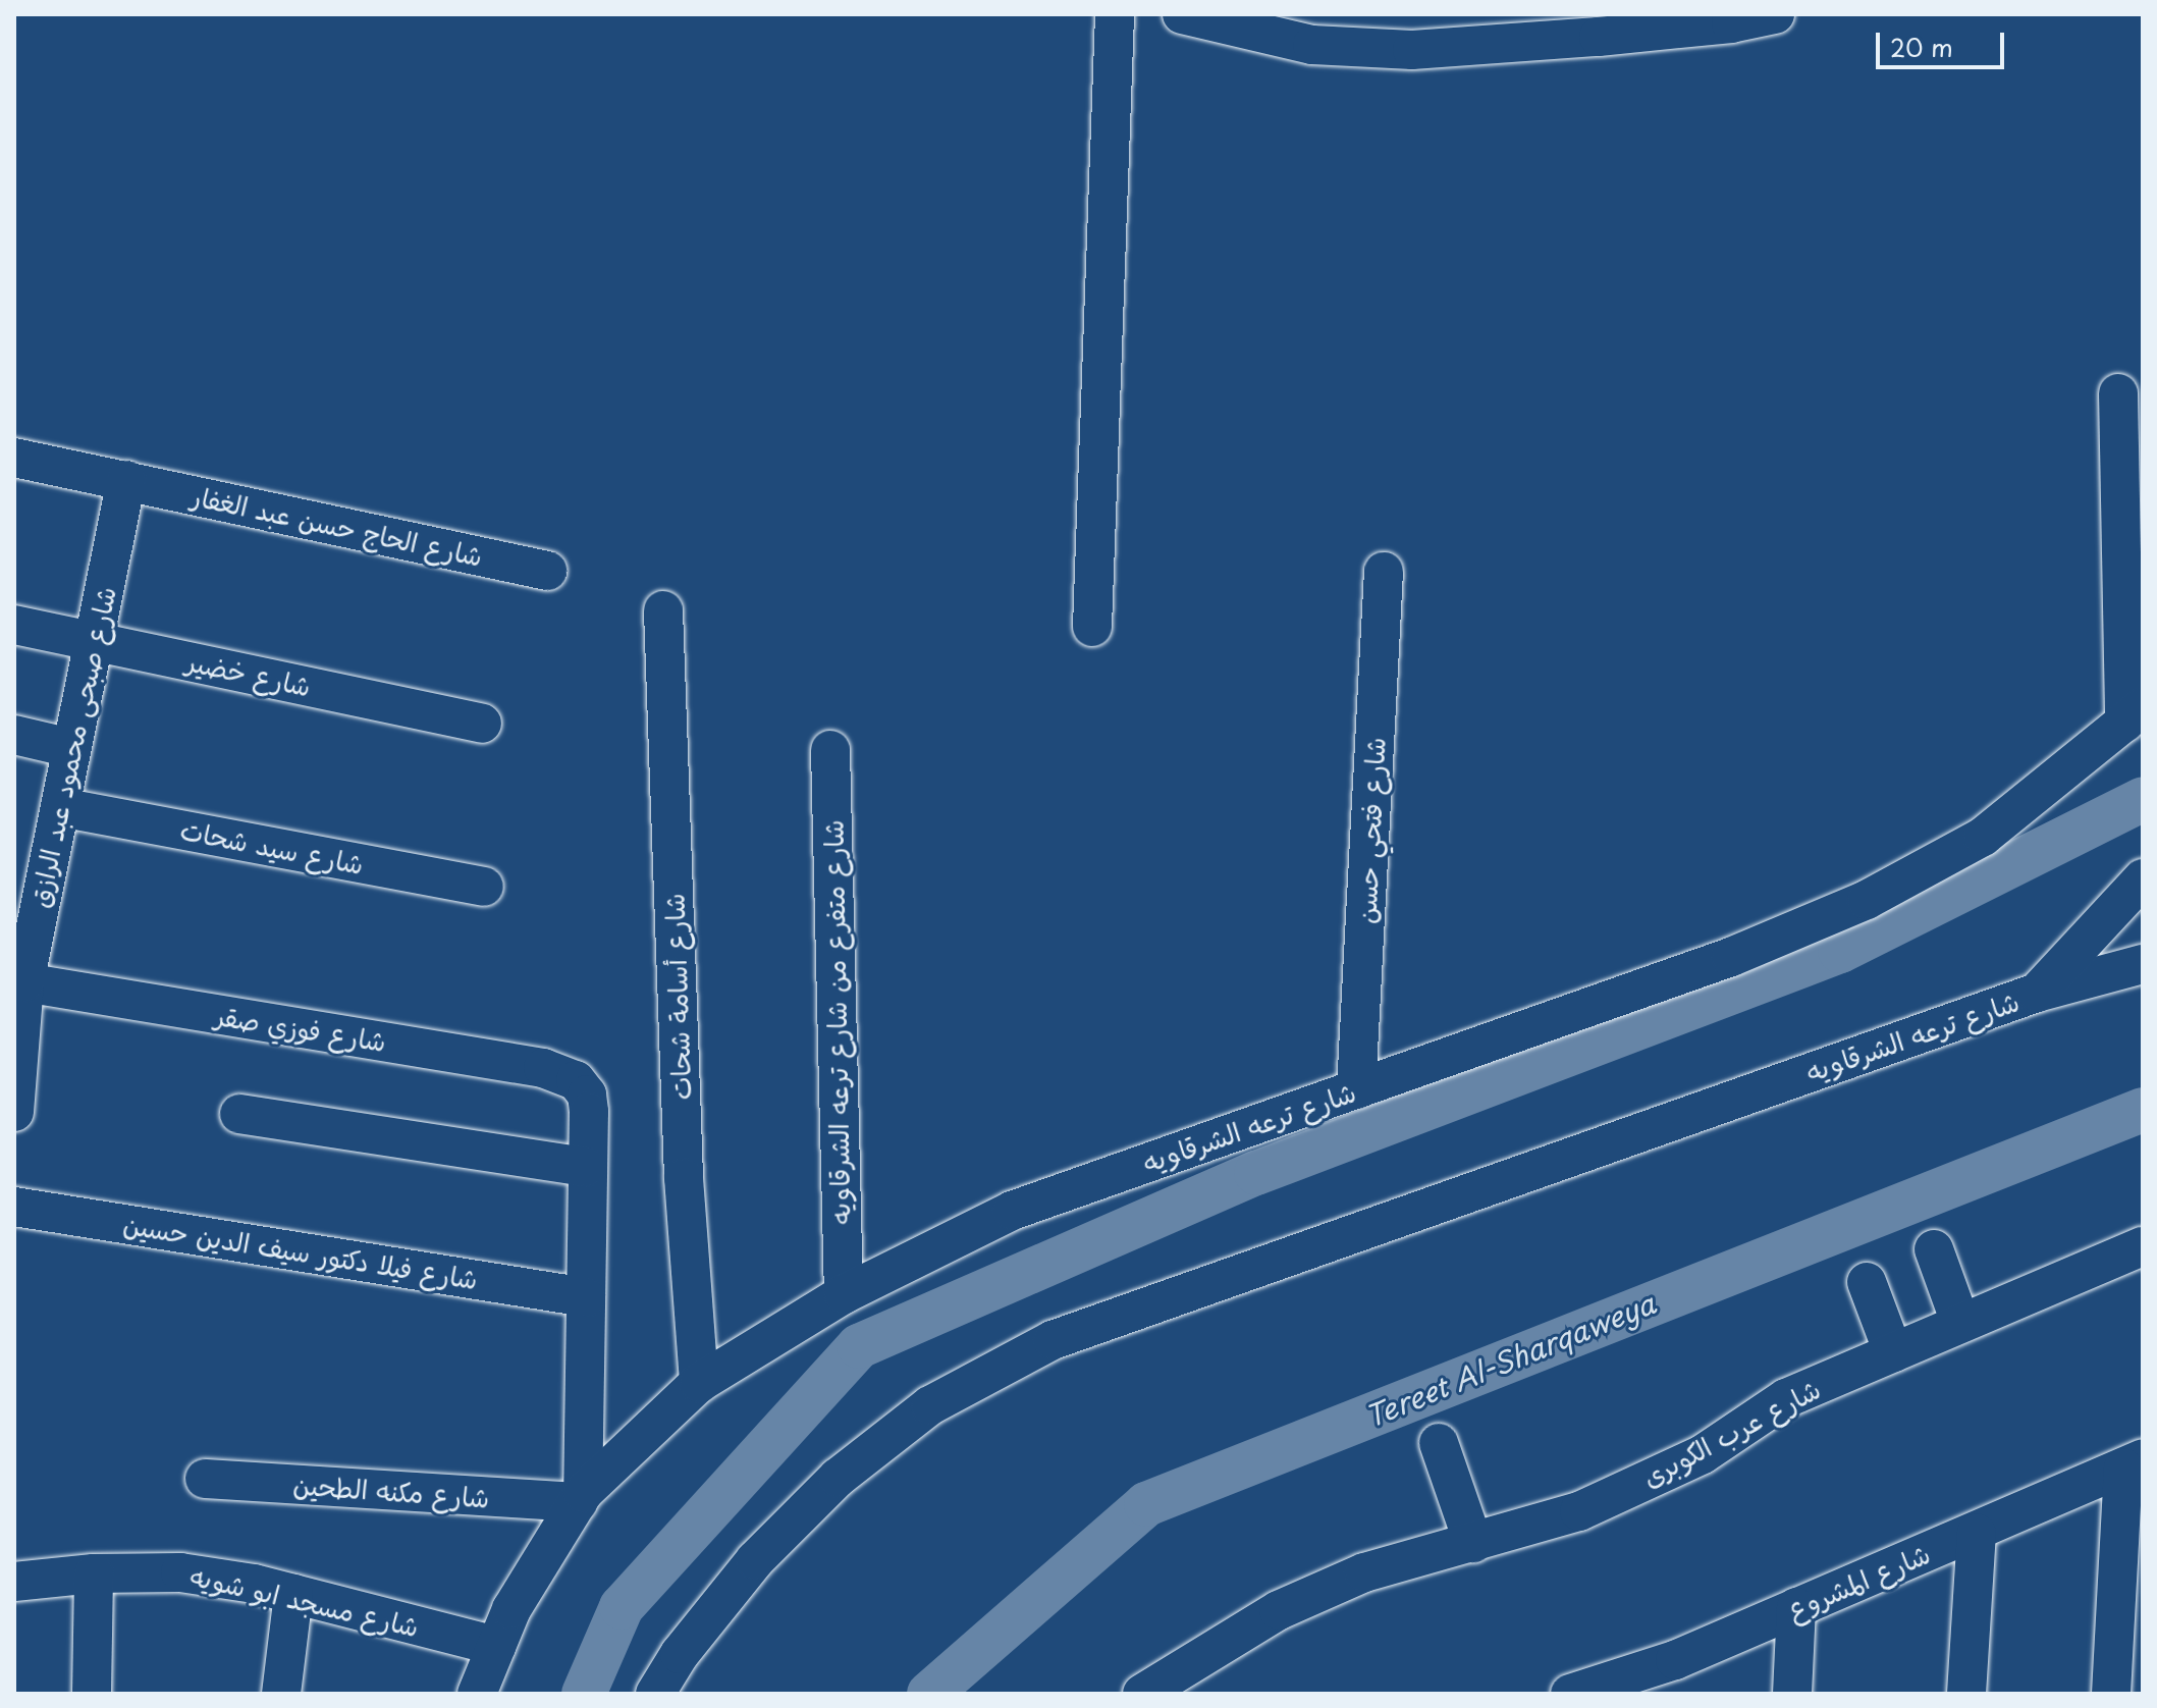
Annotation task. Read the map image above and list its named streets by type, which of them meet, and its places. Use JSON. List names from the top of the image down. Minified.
{"streets":{"street":["شارع الحاج حسن عبد الغفار","شارع خضير","شارع صبحى محمود عبد الرازق","شارع فتحي حسن","شارع سيد شحات","شارع أسامة شحات","شارع متفرع من شارع ترعه الشرقاويه","شارع فوزي صقر","شارع ترعه الشرقاويه","شارع فيلا دكتور سيف الدين حسين","شارع عرب الكوبرى","شارع مكنه الطحين","شارع المشروع","شارع مسجد ابو شويه"]},"crossings":[["شارع الحاج حسن عبد الغفار","شارع صبحى محمود عبد الرازق"],["شارع خضير","شارع صبحى محمود عبد الرازق"],["شارع صبحى محمود عبد الرازق","شارع سيد شحات"],["شارع صبحى محمود عبد الرازق","شارع فوزي صقر"],["شارع فتحي حسن","شارع ترعه الشرقاويه"],["شارع أسامة شحات","شارع ترعه الشرقاويه"],["شارع متفرع من شارع ترعه الشرقاويه","شارع ترعه الشرقاويه"],["شارع ترعه الشرقاويه","شارع مكنه الطحين"],["شارع ترعه الشرقاويه","شارع مسجد ابو شويه"]],"water":["Tereet Al-Sharqaweya"],"scale_bar":"20 m"}
